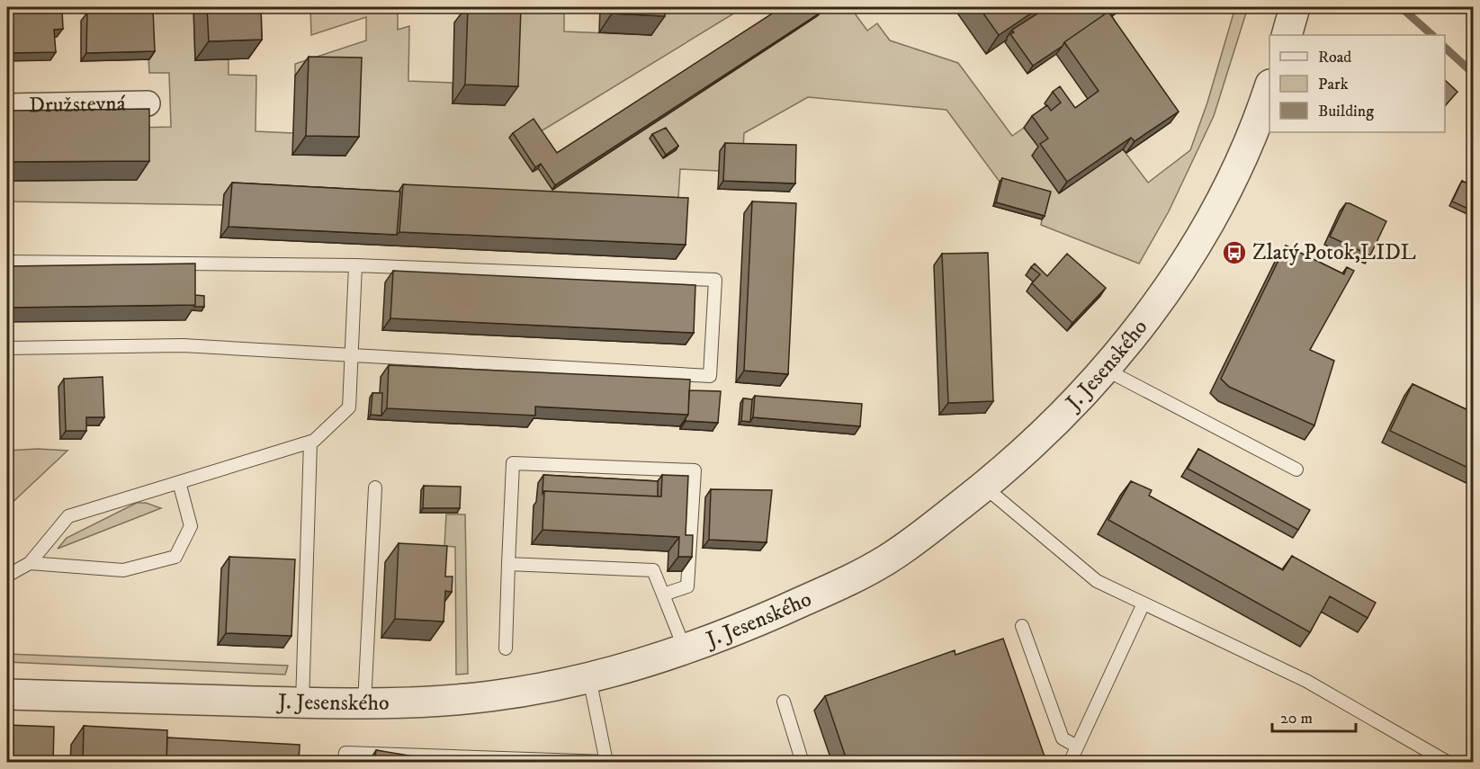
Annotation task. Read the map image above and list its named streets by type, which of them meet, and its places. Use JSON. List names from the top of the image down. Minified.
{"streets":{"street":["Družstevná","J. Jesenského"]},"places":{"bus stop":["Zlatý Potok,LIDL"]},"legend":["Road","Park","Building"],"scale_bar":"20 m"}
